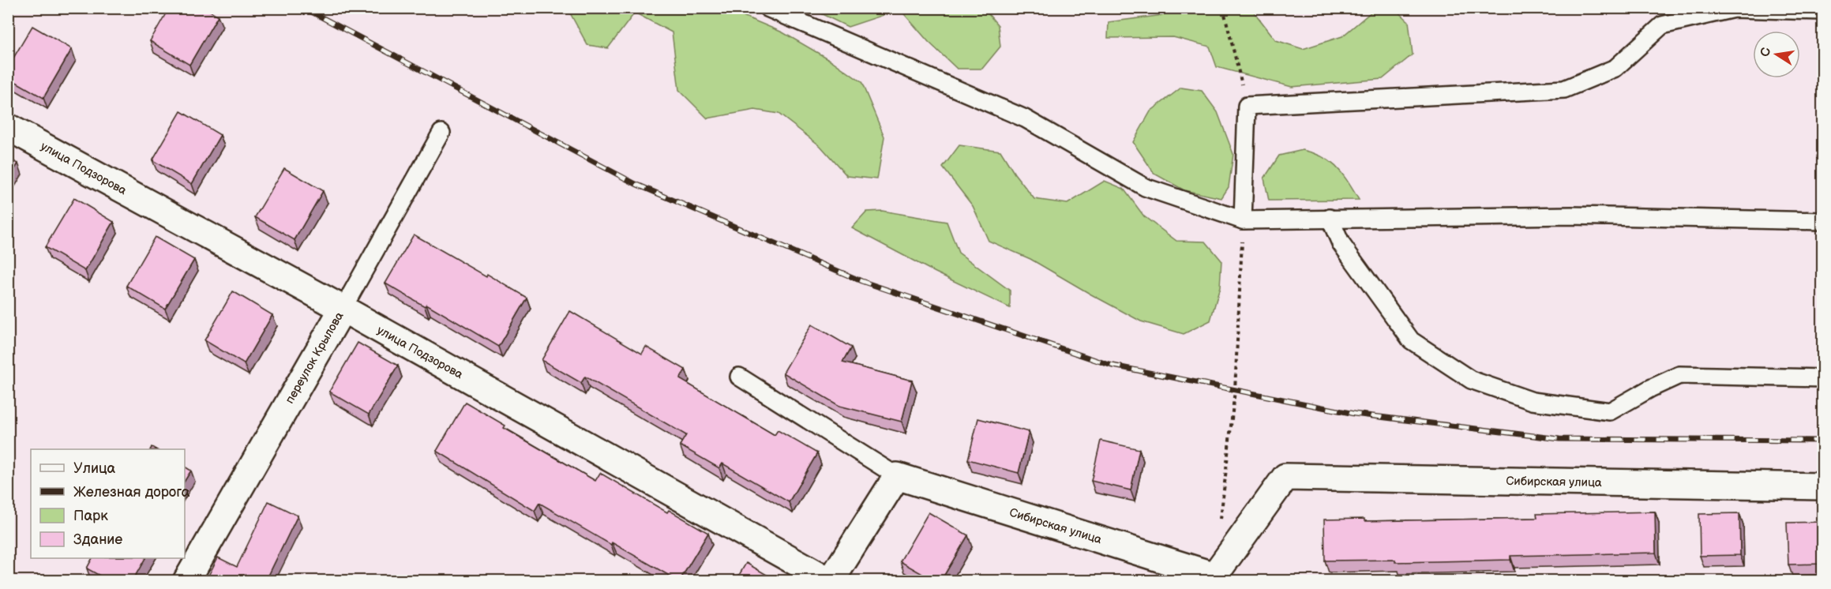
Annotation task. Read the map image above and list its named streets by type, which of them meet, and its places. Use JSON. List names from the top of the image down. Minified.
{"streets":{"street":["улица Подзорова","переулок Крылова","Сибирская улица"]},"crossings":[["улица Подзорова","переулок Крылова"]],"legend":["Улица","Железная дорога","Парк","Здание"],"north":"left"}
